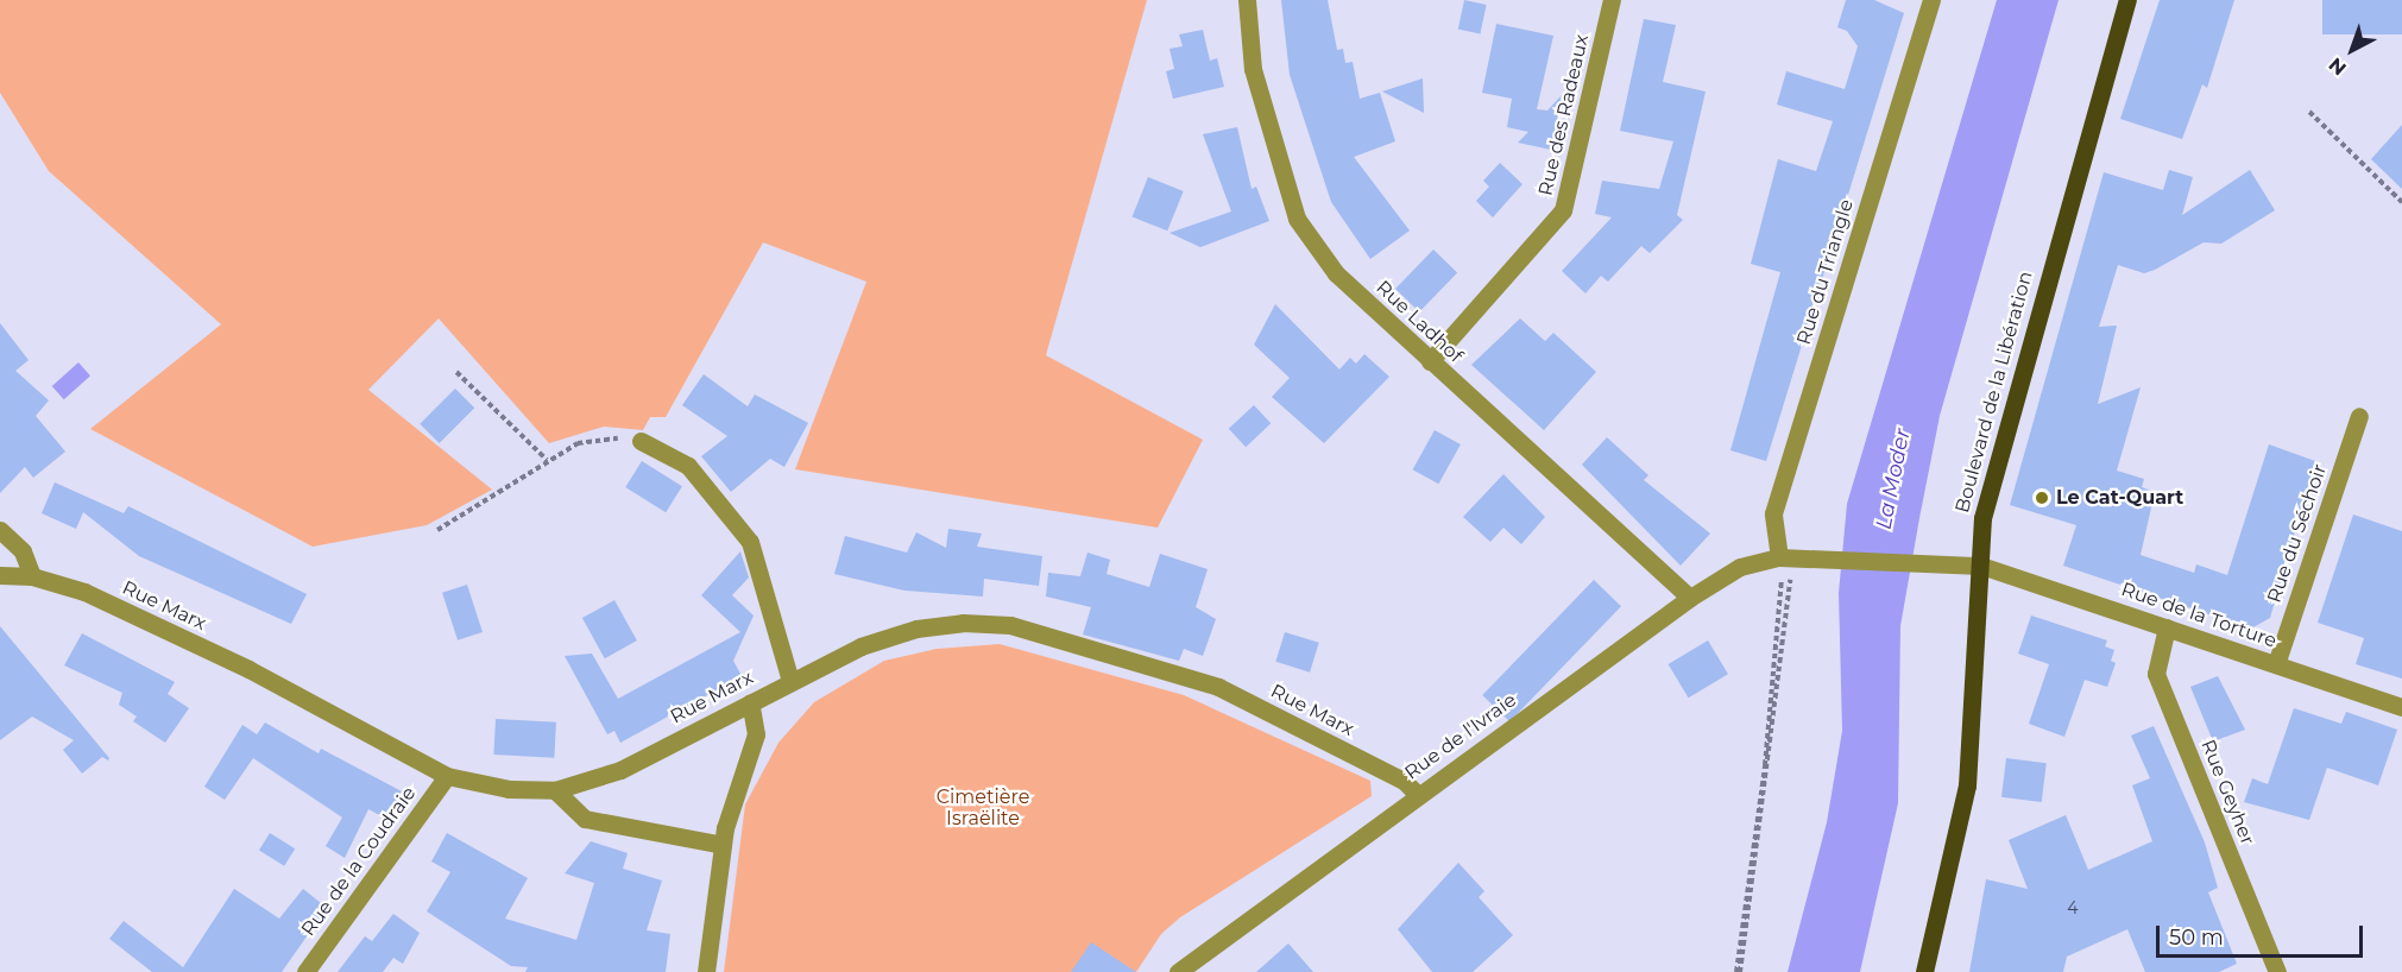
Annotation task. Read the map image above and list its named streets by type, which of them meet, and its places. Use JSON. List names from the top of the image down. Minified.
{"streets":{"main road":["Boulevard de la Libération"],"street":["Rue des Radeaux","Rue du Triangle","Rue Ladhof","Rue du Séchoir","Rue Marx","Rue de la Torture","Rue de l'Ivraie","Rue Geyher","Rue de la Coudraie"]},"crossings":[["Rue des Radeaux","Rue Ladhof"],["Rue du Triangle","Rue de l'Ivraie"],["Rue Ladhof","Rue de l'Ivraie"],["Boulevard de la Libération","Rue de la Torture"],["Rue du Séchoir","Rue de la Torture"],["Rue Marx","Rue de l'Ivraie"],["Rue Marx","Rue de la Coudraie"],["Rue de la Torture","Rue de l'Ivraie"],["Rue de la Torture","Rue Geyher"]],"water":["La Moder"],"parks":["Cimetière Israëlite"],"places":["Le Cat-Quart"],"house_numbers":["4"],"scale_bar":"50 m","north":"bottom left"}
